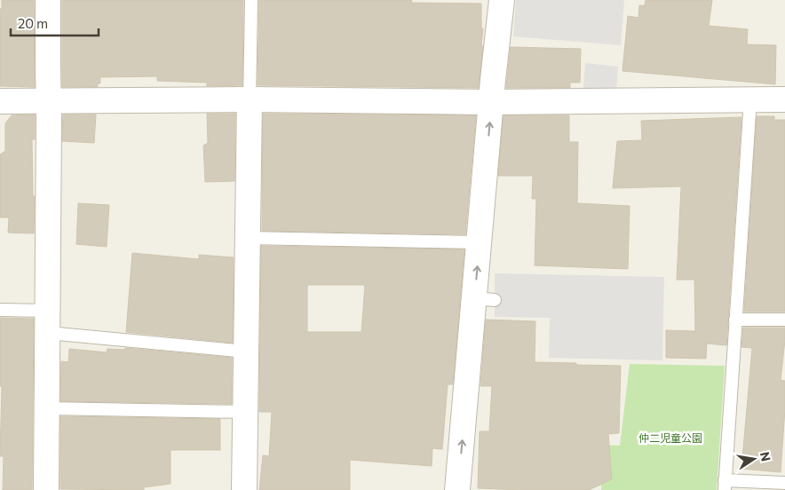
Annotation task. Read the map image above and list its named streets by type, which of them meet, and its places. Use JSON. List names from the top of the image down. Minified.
{"parks":["仲二児童公園"],"scale_bar":"20 m","north":"right"}
